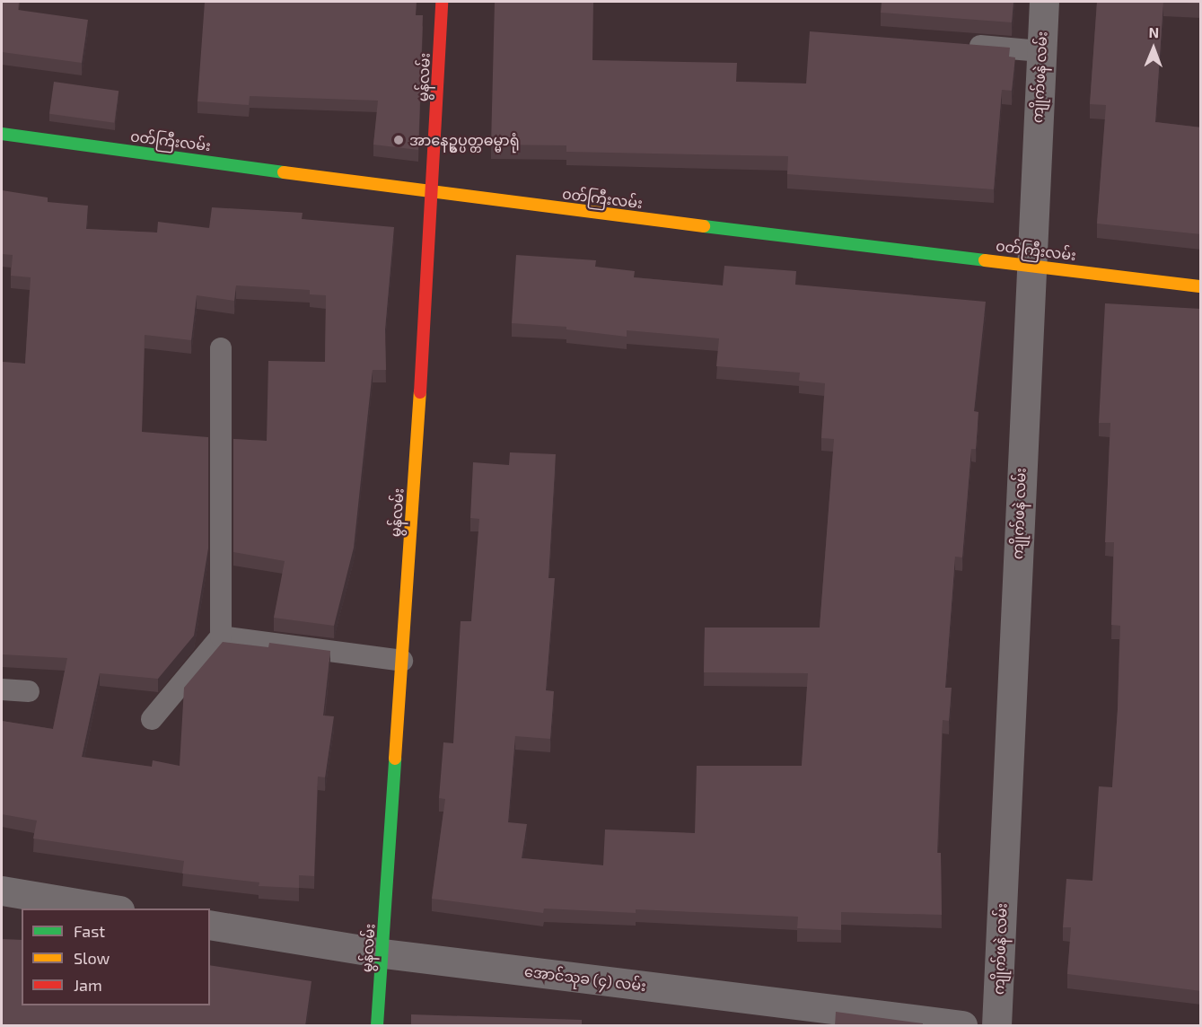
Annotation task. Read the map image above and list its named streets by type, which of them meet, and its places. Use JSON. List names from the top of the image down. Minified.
{"streets":{"street":["မွန်လမ်း","ကျိုက်ဖနဲ လမ်း","၀တ်ကြီးလမ်း","အောင်သုခ (၄) လမ်း"]},"crossings":[["မွန်လမ်း","၀တ်ကြီးလမ်း"],["မွန်လမ်း","အောင်သုခ (၄) လမ်း"],["ကျိုက်ဖနဲ လမ်း","၀တ်ကြီးလမ်း"]],"places":["အာနေဥ္စပ္ပတ္တဓမ္မာရုံ"],"legend":["Fast","Slow","Jam"],"north":"top"}
